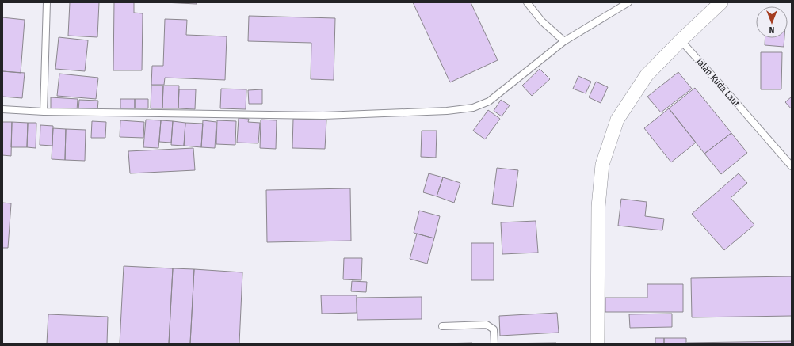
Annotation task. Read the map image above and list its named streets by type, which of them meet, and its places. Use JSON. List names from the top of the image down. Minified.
{"streets":{"lane":["Jalan Kuda Laut"]},"north":"bottom"}
